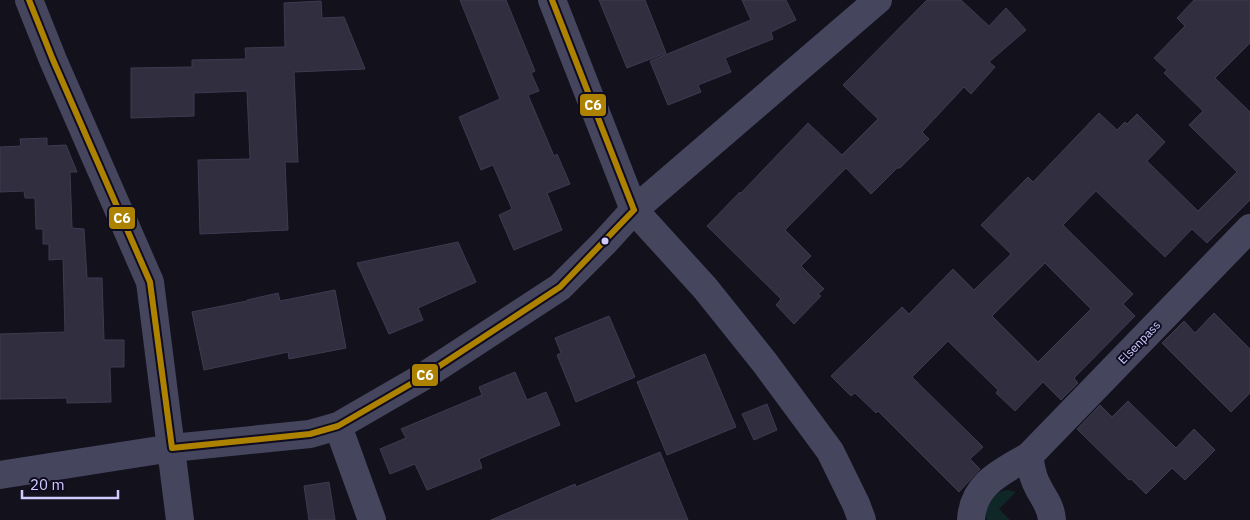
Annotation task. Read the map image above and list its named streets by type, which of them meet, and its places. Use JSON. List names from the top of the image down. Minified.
{"streets":{"street":["Elsenpass"]},"lines":["transit line C6"],"scale_bar":"20 m"}
